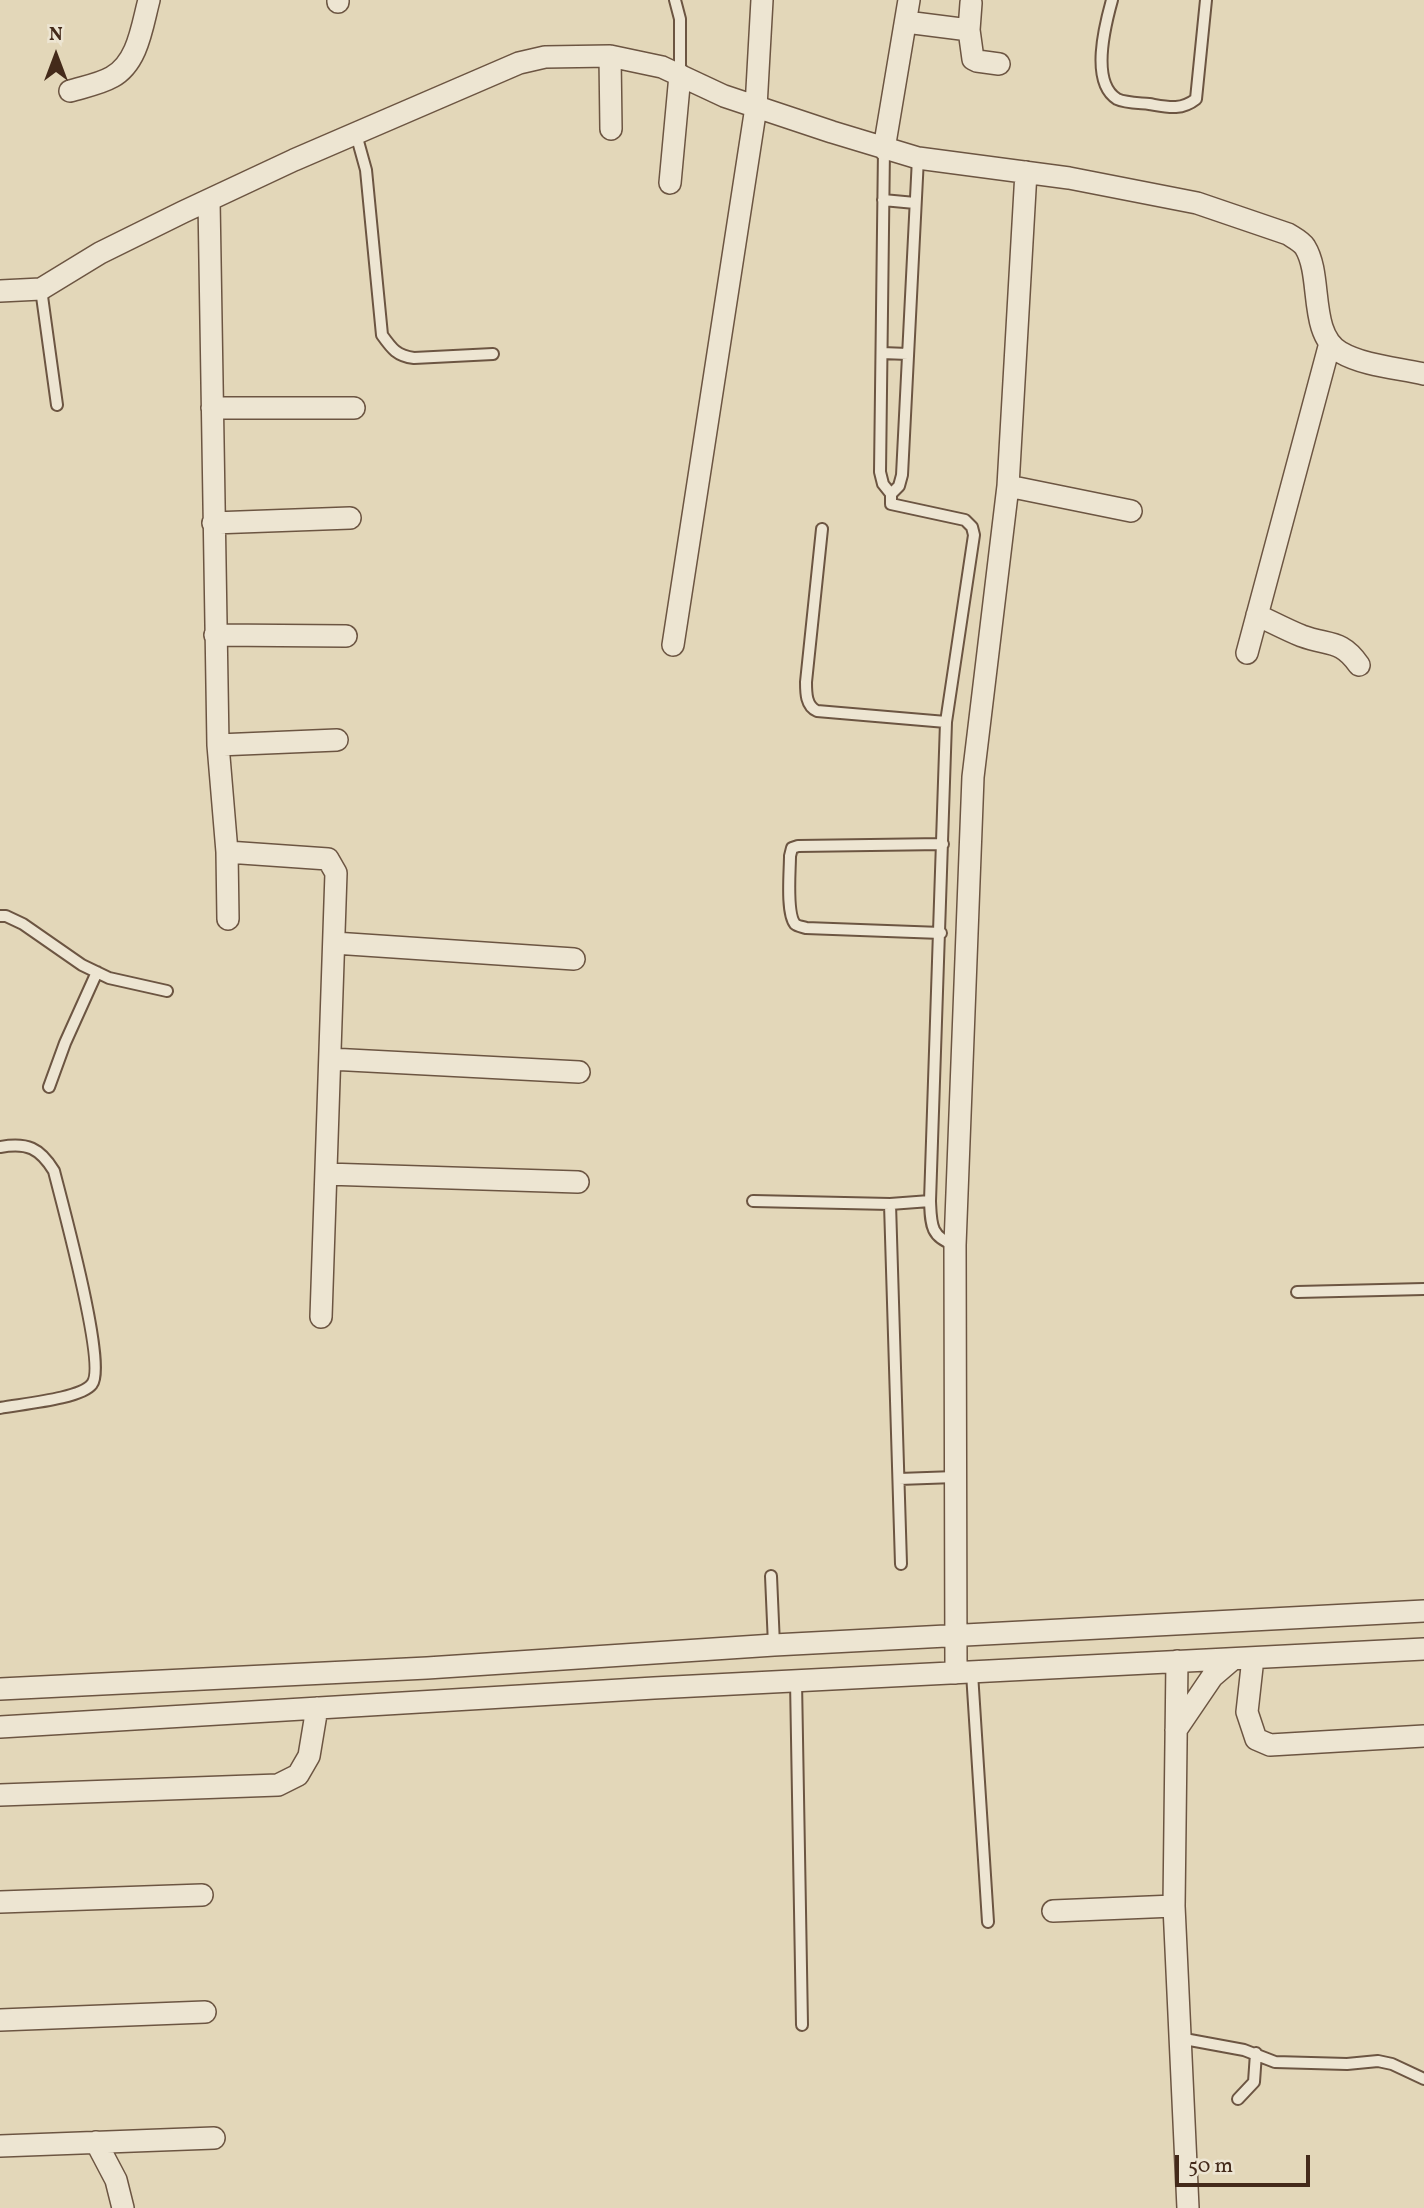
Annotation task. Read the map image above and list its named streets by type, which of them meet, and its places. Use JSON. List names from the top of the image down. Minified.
{"scale_bar":"50 m","north":"top"}
